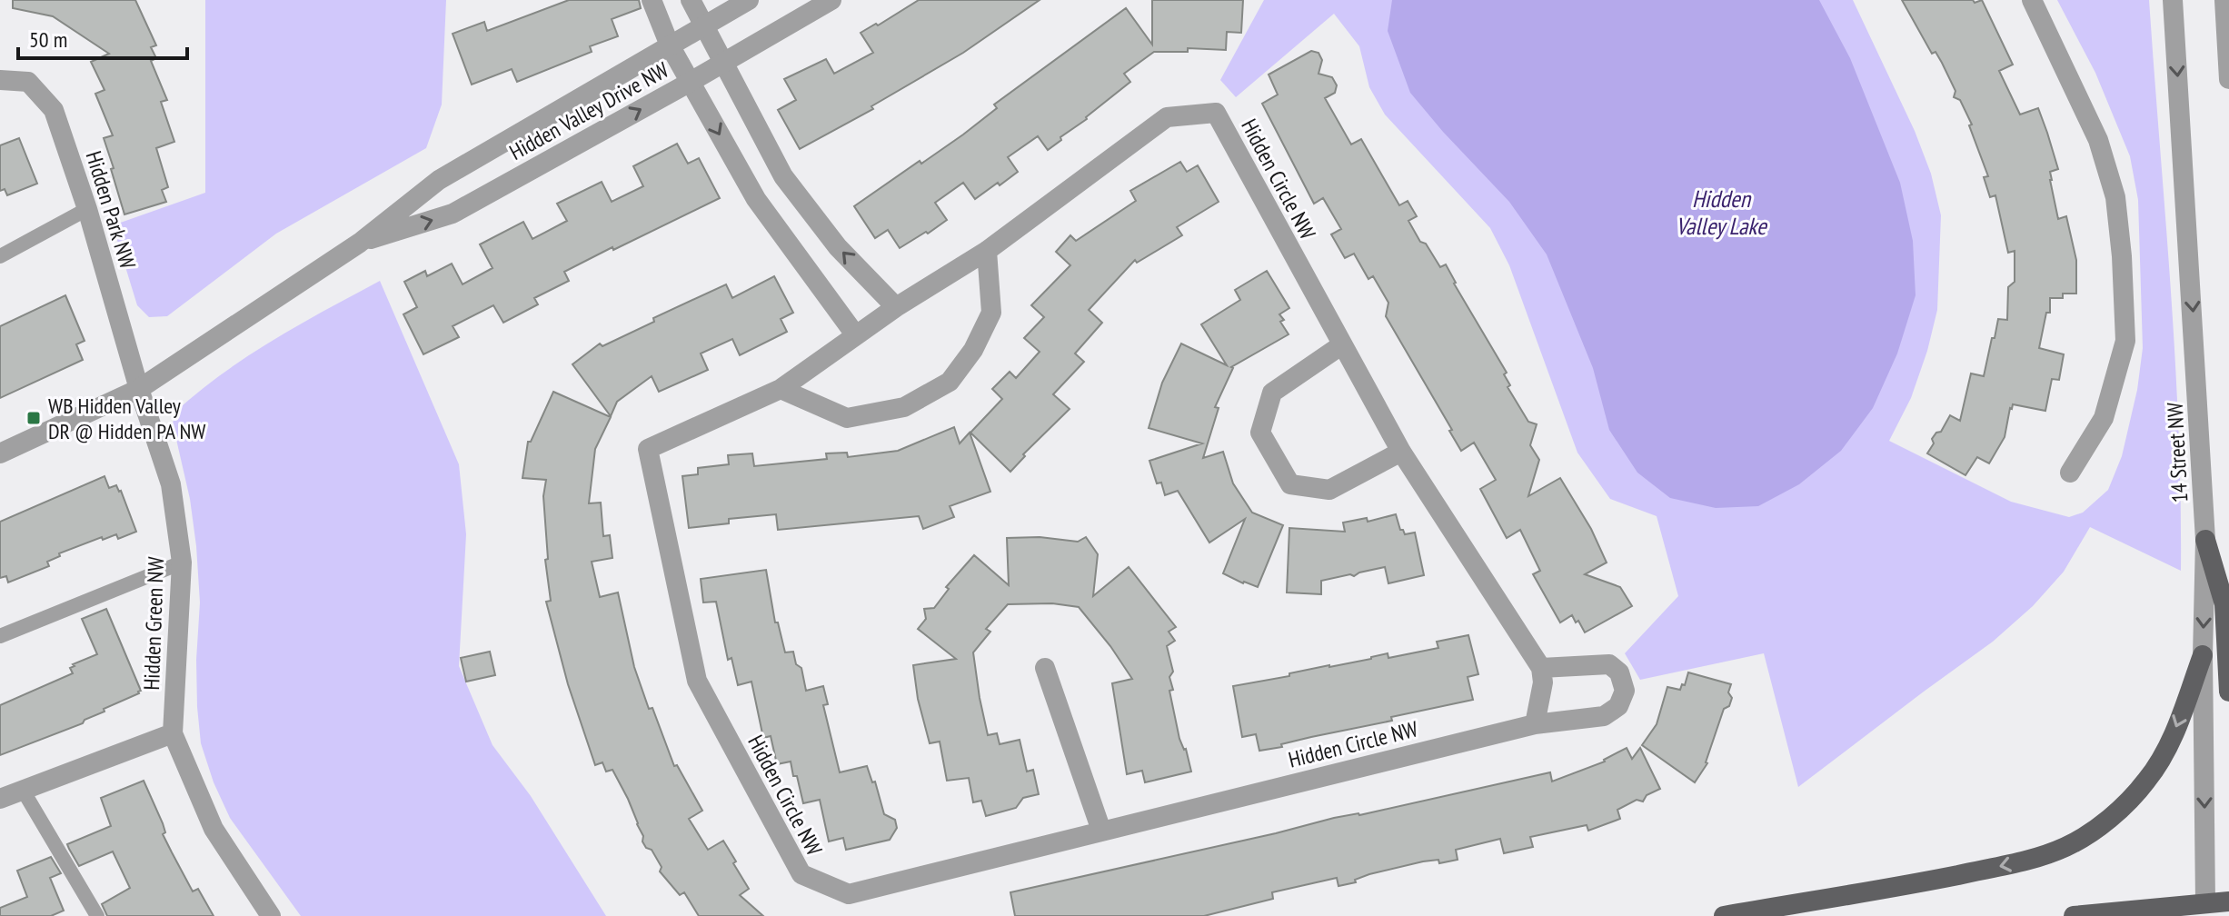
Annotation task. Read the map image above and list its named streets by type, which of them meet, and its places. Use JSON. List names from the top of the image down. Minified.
{"streets":{"street":["Hidden Valley Drive NW","Hidden Circle NW","Hidden Park NW","14 Street NW","Hidden Green NW"]},"crossings":[["Hidden Valley Drive NW","Hidden Park NW"],["Hidden Valley Drive NW","Hidden Green NW"],["Hidden Park NW","Hidden Green NW"]],"water":["Hidden Valley Lake"],"places":{"transit":["WB Hidden Valley DR @ Hidden PA NW"]},"scale_bar":"50 m"}
